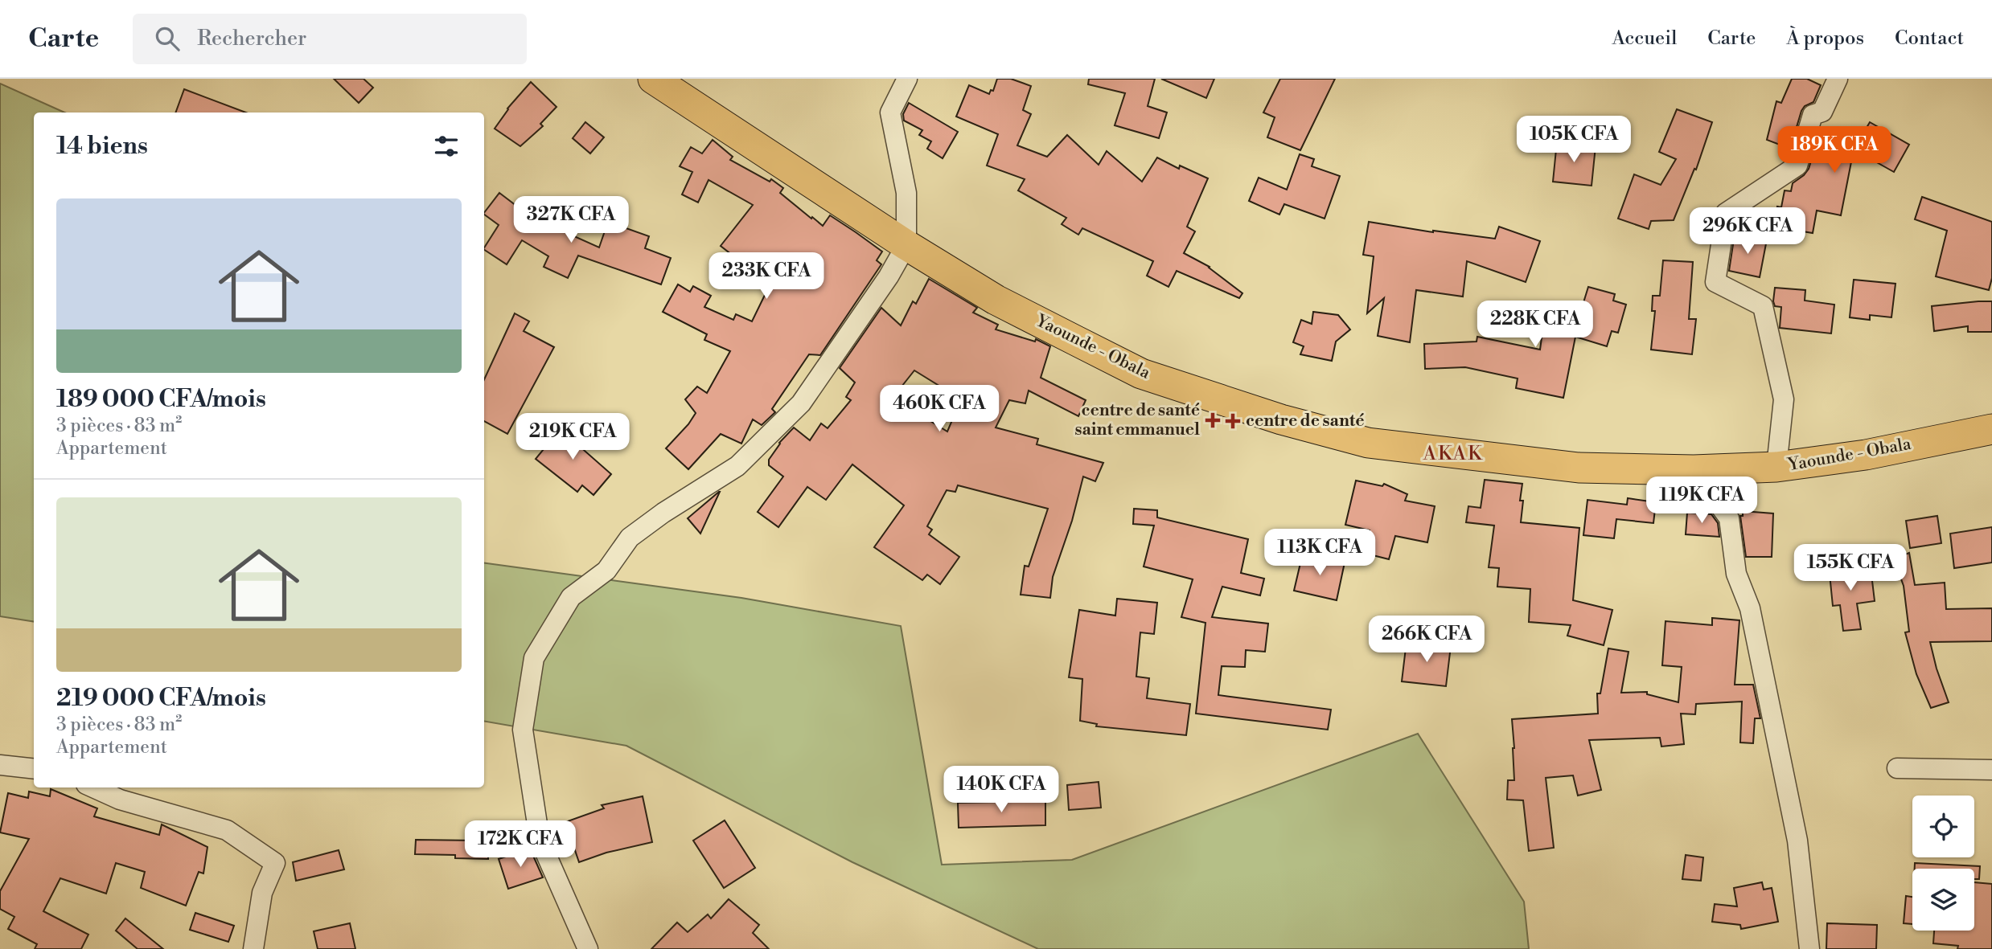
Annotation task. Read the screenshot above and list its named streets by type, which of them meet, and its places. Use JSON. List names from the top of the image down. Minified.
{"streets":{"highway":["Yaounde - Obala"]},"districts":["AKAK"],"places":{"health":["centre de santé saint emmanuel","centre de santé"]},"page":{"header":"Carte","search":"Rechercher","nav":["Accueil","Carte","À propos","Contact"],"heading":"14 biens","price":["105K CFA","189K CFA","327K CFA","296K CFA","233K CFA","228K CFA","460K CFA","219K CFA","119K CFA","113K CFA","155K CFA","266K CFA","140K CFA","172K CFA"],"list":[{"name":"189 000 CFA/mois","note":"3 pièces · 83 m² · Appartement"},{"name":"219 000 CFA/mois","note":"3 pièces · 83 m² · Appartement"}]}}
